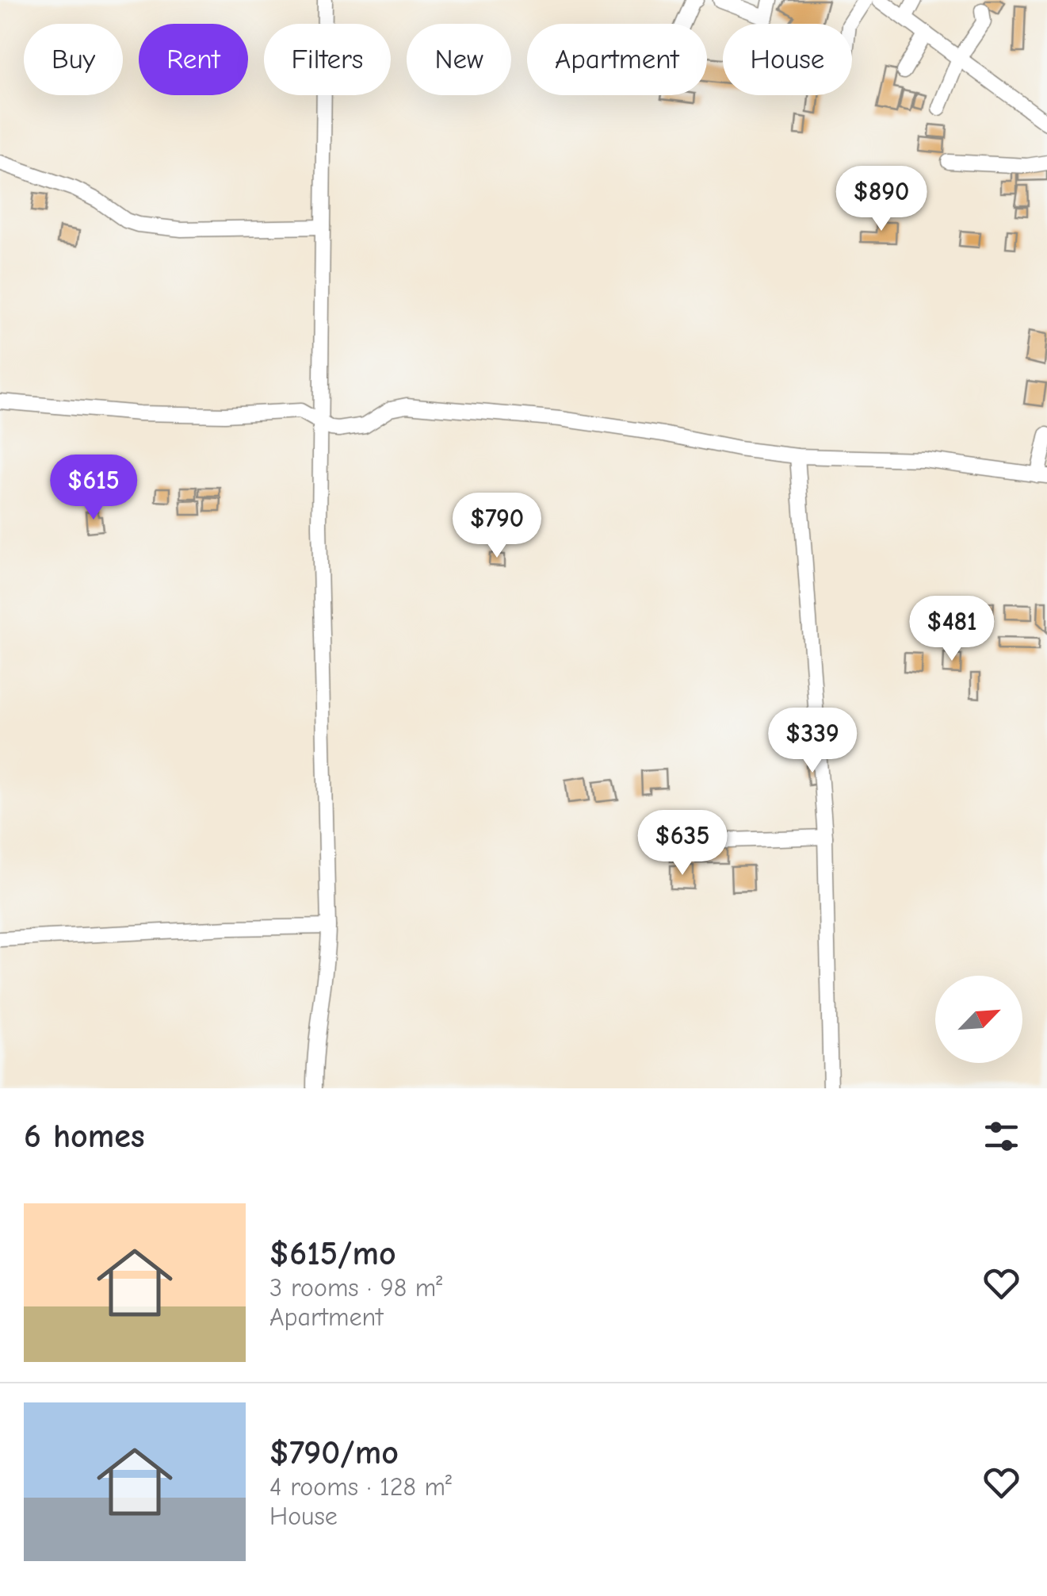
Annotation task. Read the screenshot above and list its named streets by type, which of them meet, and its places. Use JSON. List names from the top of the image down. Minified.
{"north":"top right","page":{"chip":["Buy","Rent","Filters","New","Apartment","House"],"price":["$890","$615","$790","$481","$339","$635"],"heading":"6 homes","list":[{"name":"$615/mo","note":"3 rooms · 98 m² · Apartment"},{"name":"$790/mo","note":"4 rooms · 128 m² · House"}]}}
